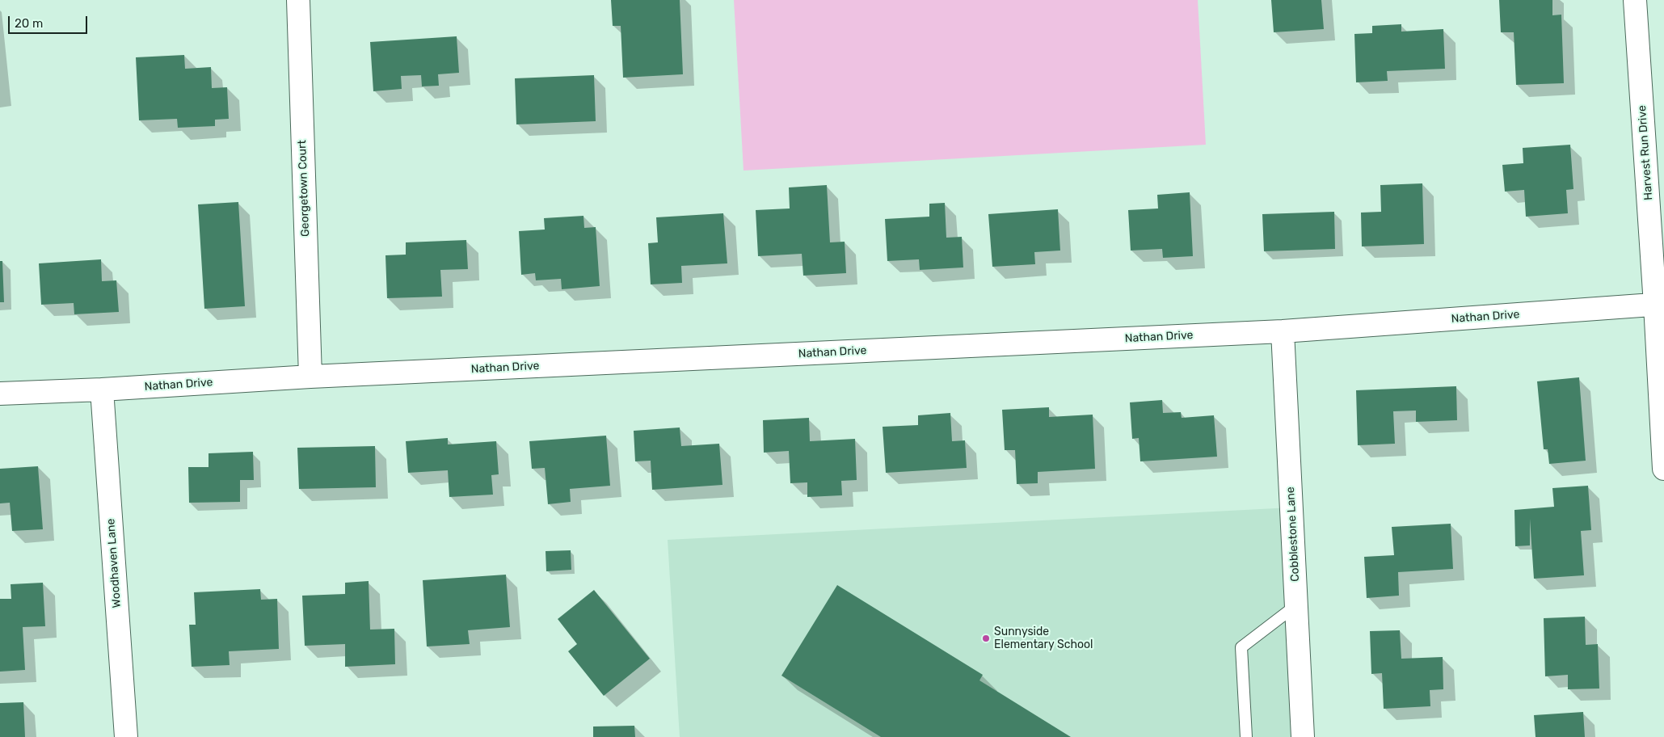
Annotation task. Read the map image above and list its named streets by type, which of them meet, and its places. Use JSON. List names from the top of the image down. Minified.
{"streets":{"street":["Harvest Run Drive","Georgetown Court","Nathan Drive","Cobblestone Lane","Woodhaven Lane"]},"crossings":[["Harvest Run Drive","Nathan Drive"],["Georgetown Court","Nathan Drive"],["Nathan Drive","Cobblestone Lane"],["Nathan Drive","Woodhaven Lane"]],"places":["Sunnyside Elementary School"],"scale_bar":"20 m"}
